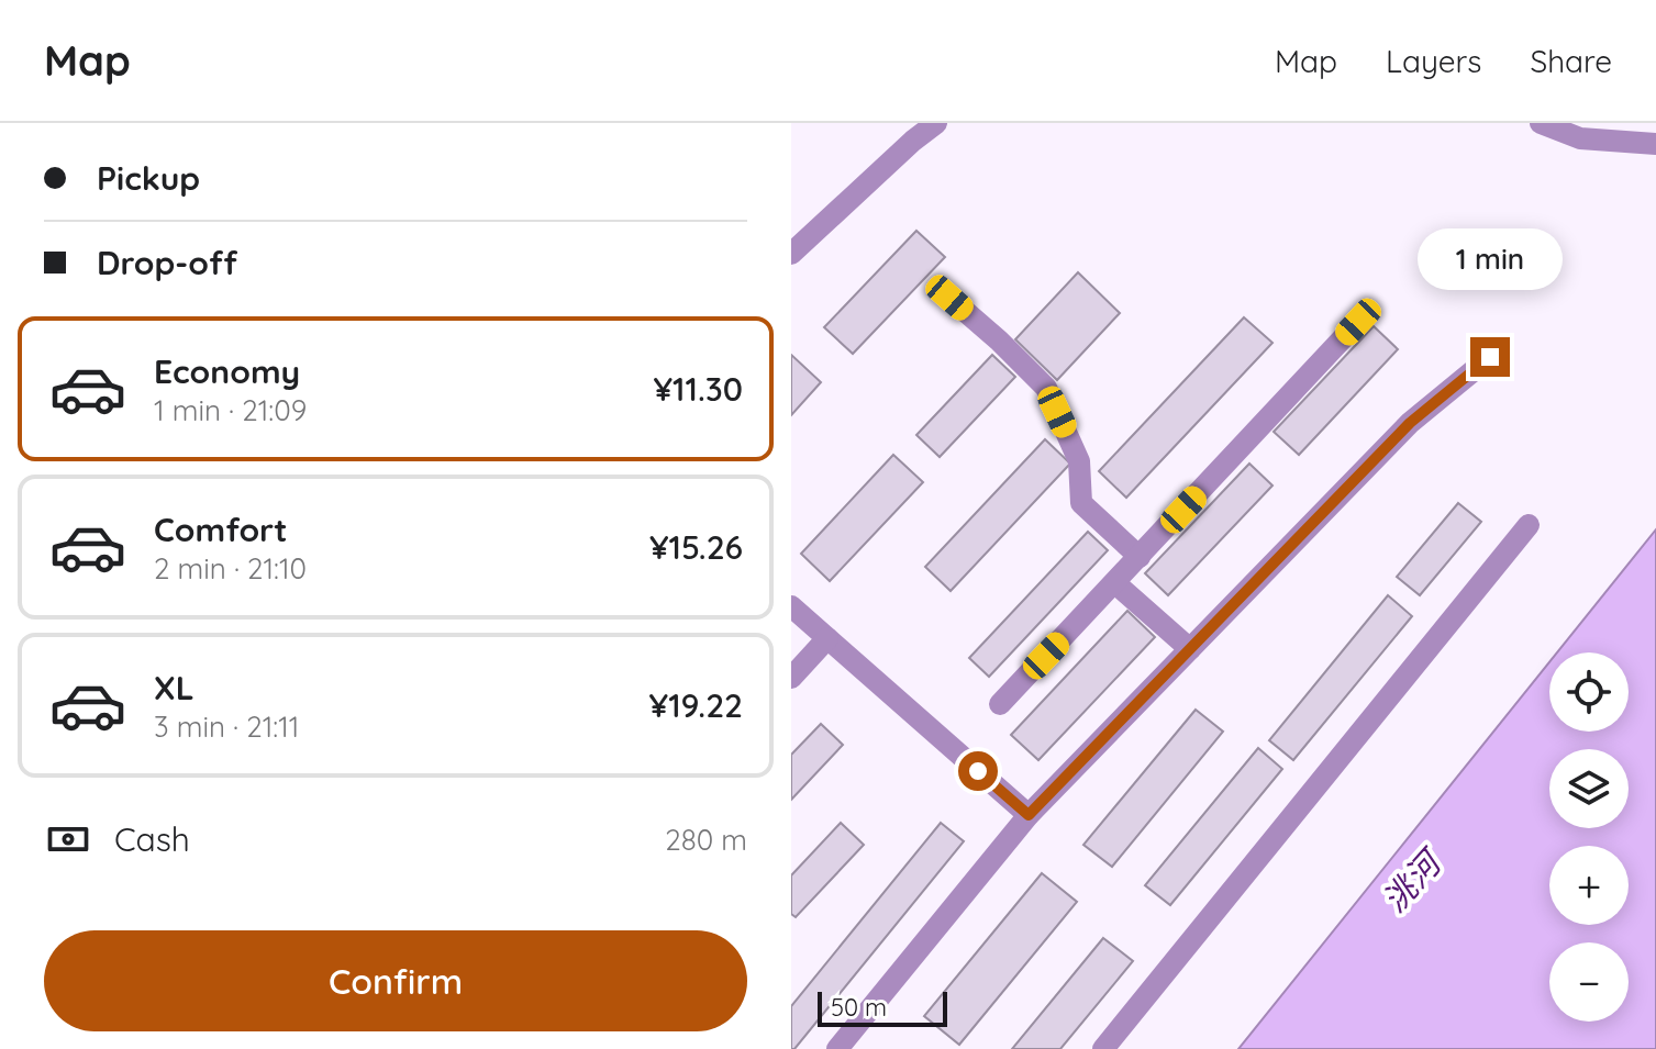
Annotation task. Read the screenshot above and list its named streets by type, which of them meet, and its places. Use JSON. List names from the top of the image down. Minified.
{"water":["洮河"],"scale_bar":"50 m","page":{"header":"Map","nav":["Map","Layers","Share"],"banner":["Pickup","Drop-off"],"bubble":"1 min","list":[{"name":"Economy","note":"1 min · 21:09","value":"¥11.30"},{"name":"Comfort","note":"2 min · 21:10","value":"¥15.26"},{"name":"XL","note":"3 min · 21:11","value":"¥19.22"}],"map_buttons":["+","−"],"pay":["Cash","280 m"],"buttons":"Confirm","scale":"50 m"}}
